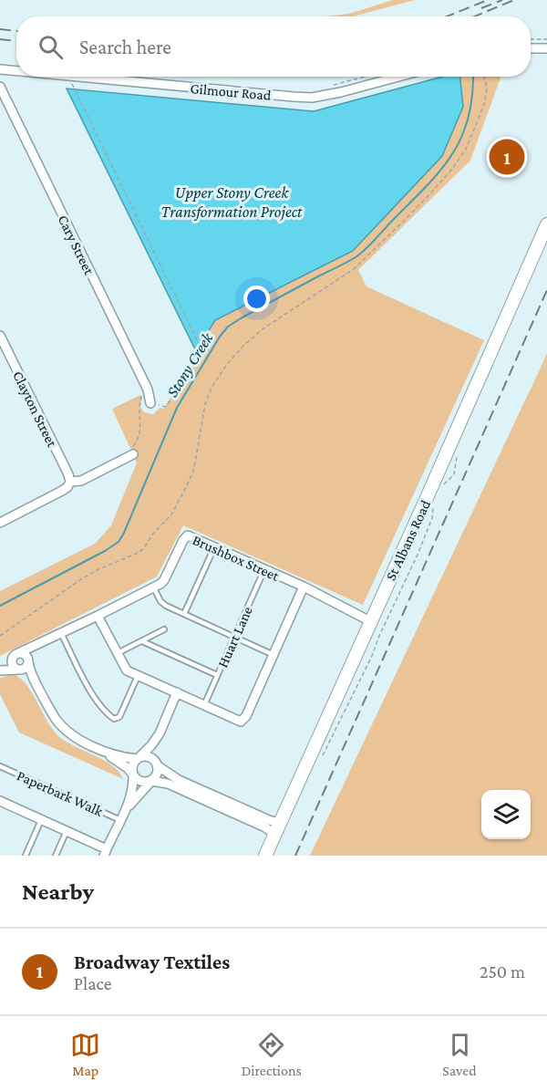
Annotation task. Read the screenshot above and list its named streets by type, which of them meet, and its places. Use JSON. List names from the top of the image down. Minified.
{"streets":{"main road":["St Albans Road"],"street":["Gilmour Road","Cary Street","Clayton Street","Brushbox Street"],"lane":["Huart Lane","Paperbark Walk"]},"crossings":[["Gilmour Road","Cary Street"],["St Albans Road","Brushbox Street"],["Brushbox Street","Huart Lane"]],"water":["Upper Stony Creek Transformation Project","Stony Creek"],"page":{"search":"Search here","pins":"1","heading":"Nearby","list":[{"mark":"1","name":"Broadway Textiles","note":"Place","value":"250 m"}],"nav":["Map","Directions","Saved"]}}
